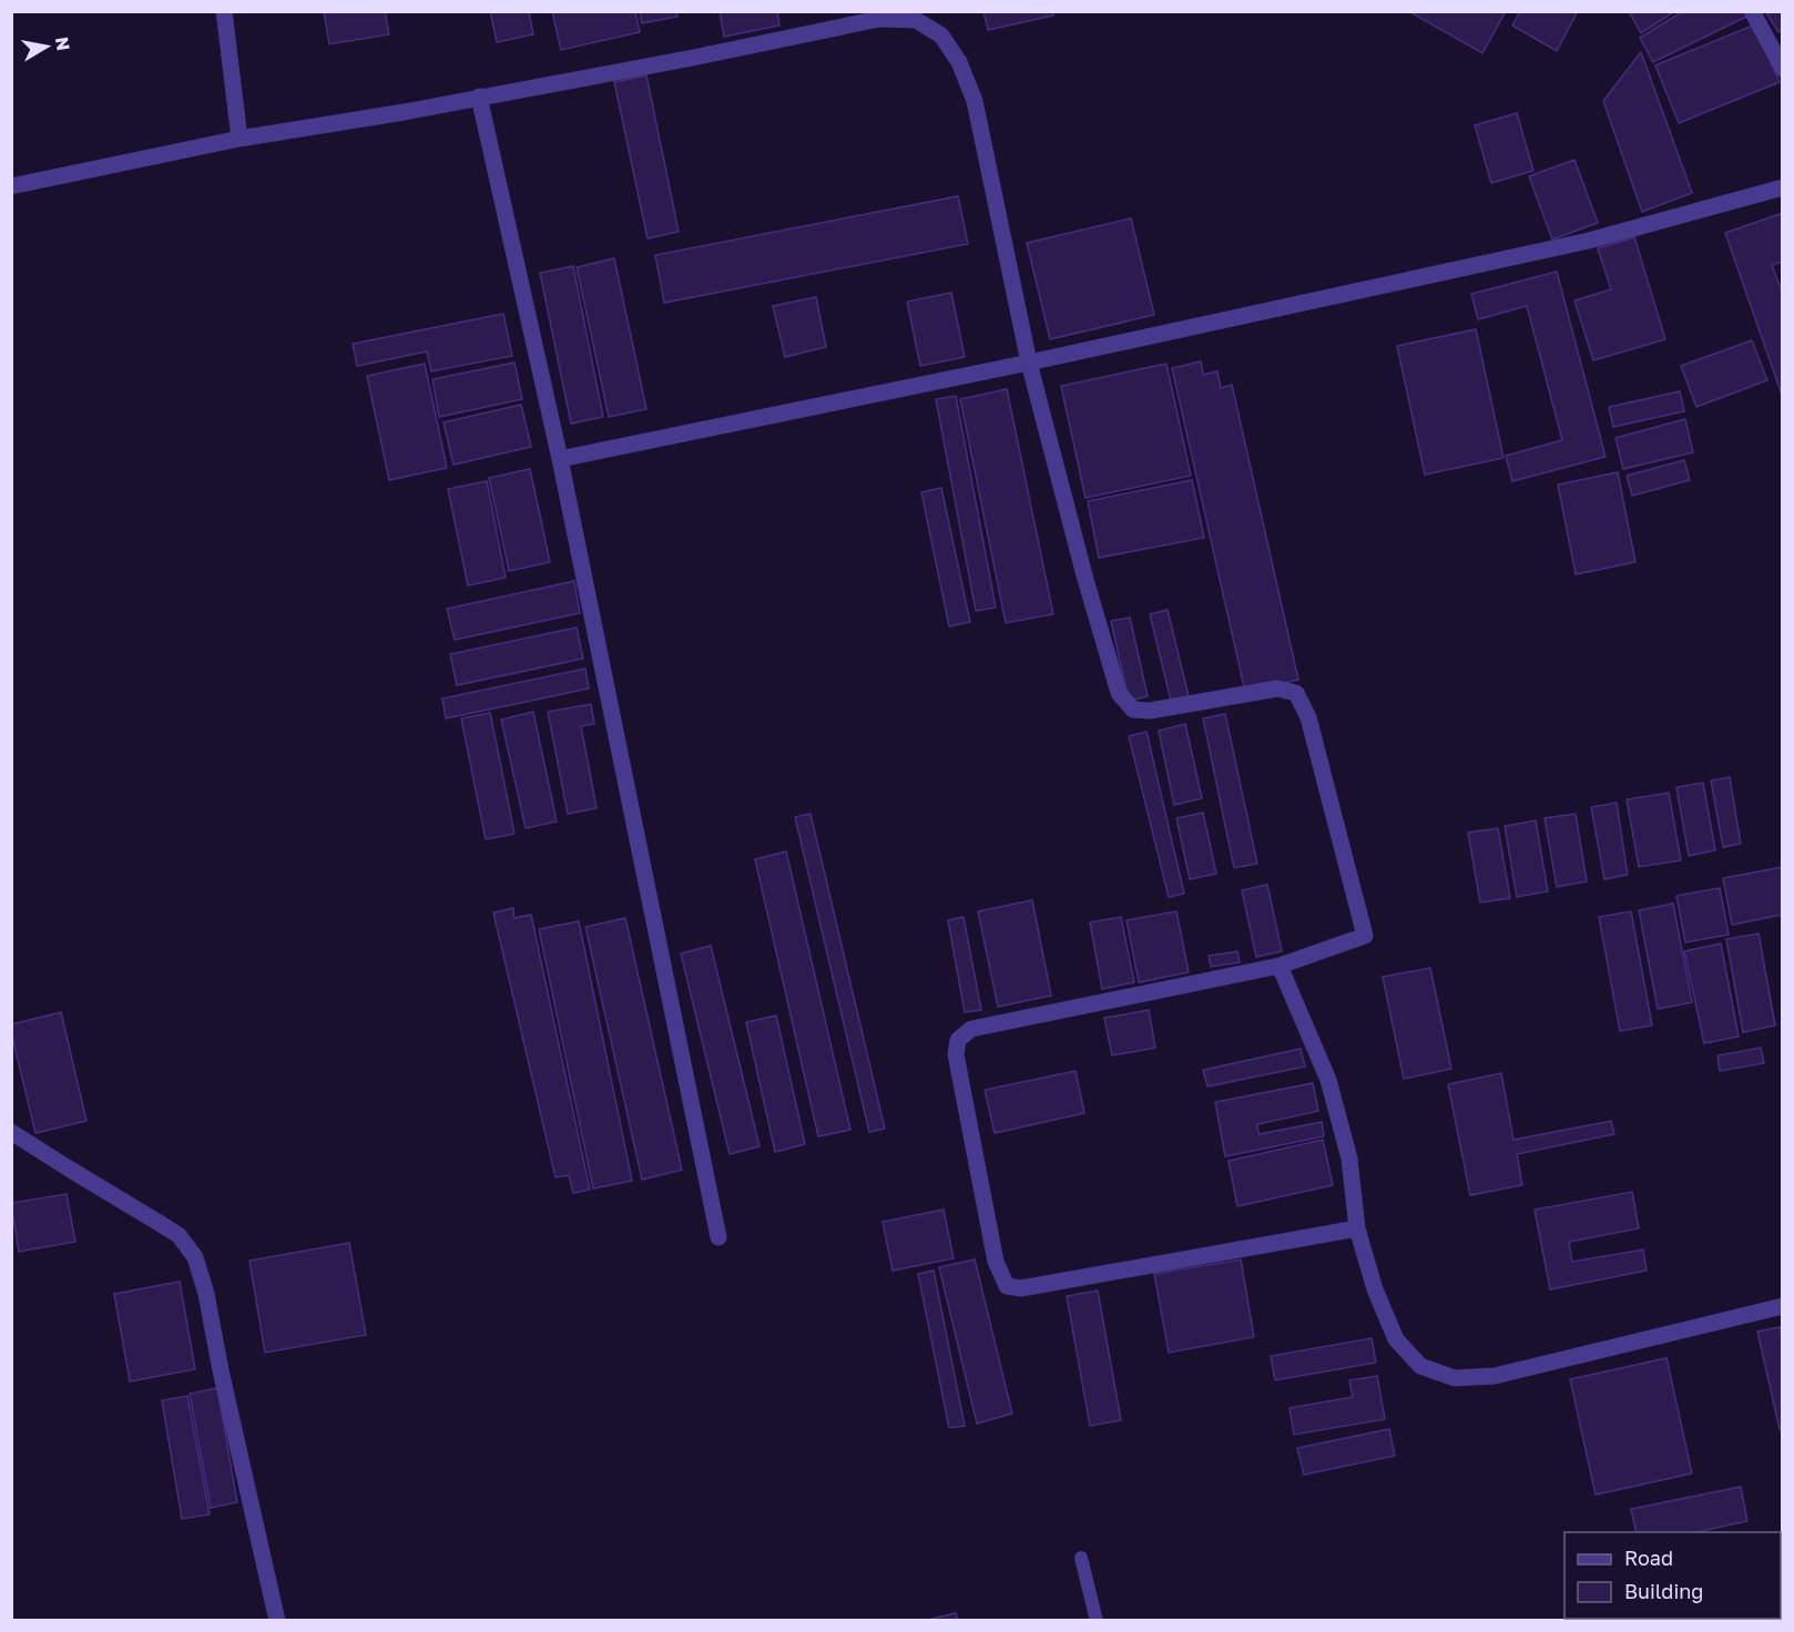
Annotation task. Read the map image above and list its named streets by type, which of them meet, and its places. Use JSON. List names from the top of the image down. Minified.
{"legend":["Road","Building"],"north":"right"}
